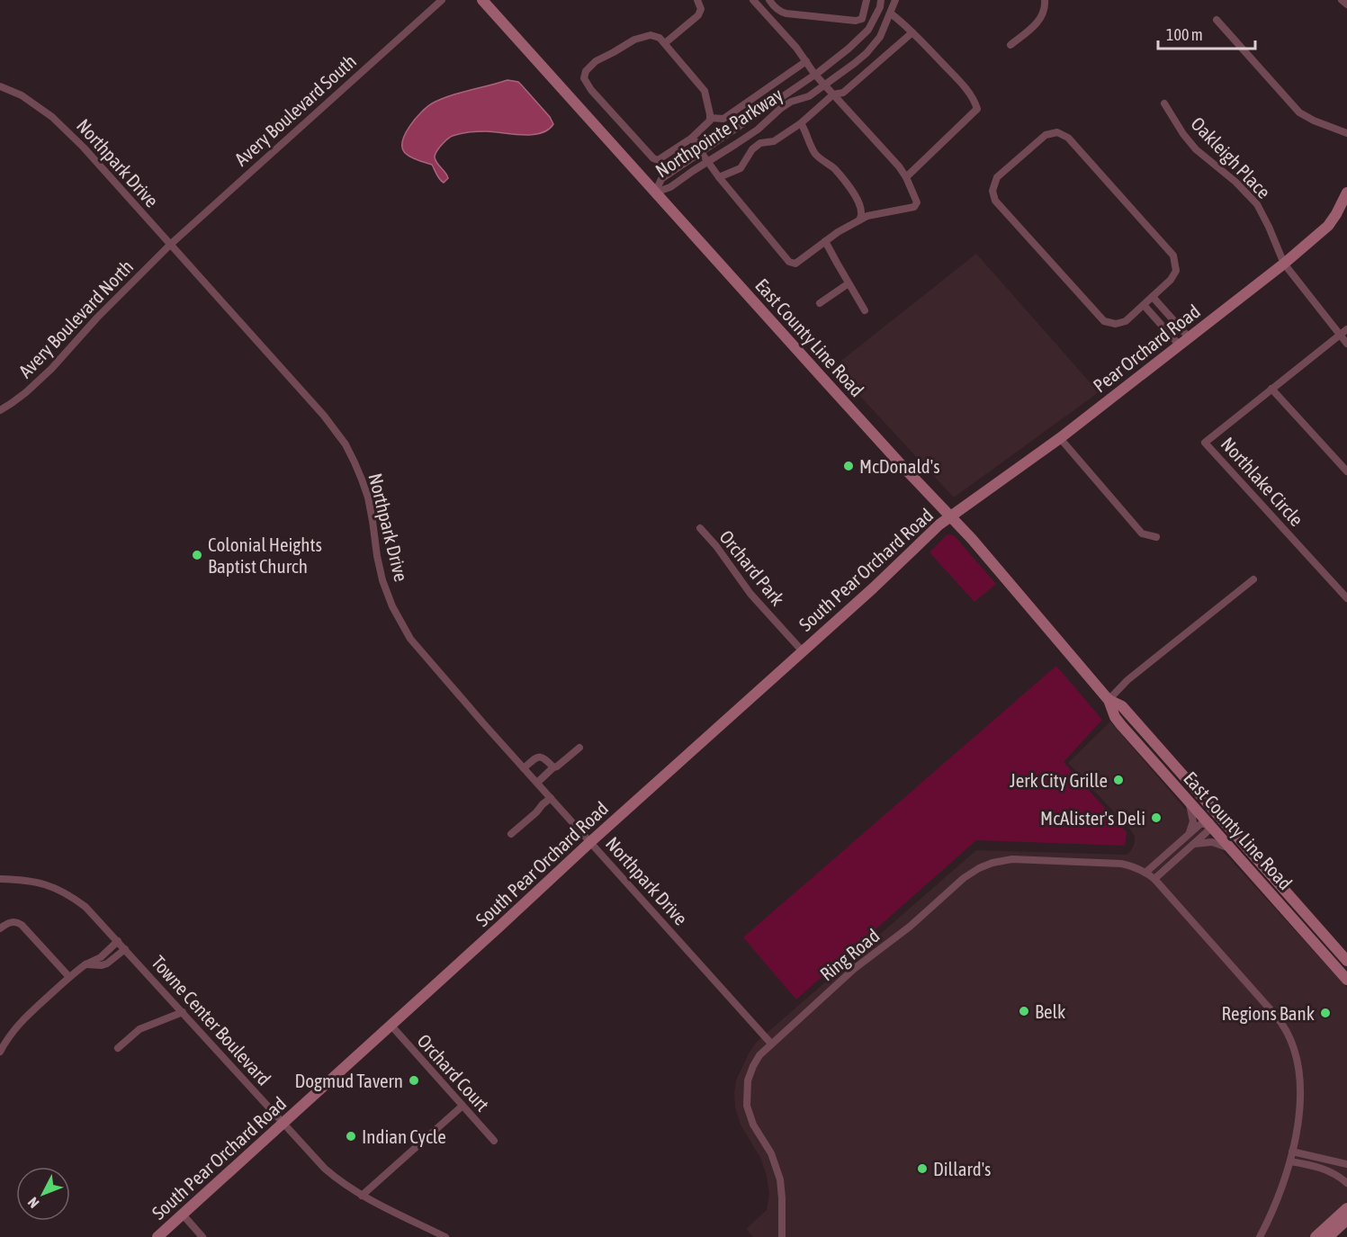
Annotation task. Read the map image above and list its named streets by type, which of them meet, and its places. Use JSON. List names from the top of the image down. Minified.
{"streets":{"main road":["East County Line Road","Pear Orchard Road","South Pear Orchard Road"],"street":["Avery Boulevard South","Northpointe Parkway","Oakleigh Place","Northpark Drive","Avery Boulevard North","Northlake Circle","Orchard Park","Ring Road","Towne Center Boulevard","Orchard Court"]},"crossings":[["Avery Boulevard South","Northpark Drive"],["Avery Boulevard South","Avery Boulevard North"],["Northpointe Parkway","East County Line Road"],["Oakleigh Place","Pear Orchard Road"],["Oakleigh Place","Northlake Circle"],["Northpark Drive","Avery Boulevard North"],["Northpark Drive","South Pear Orchard Road"],["Northpark Drive","Ring Road"],["East County Line Road","Pear Orchard Road"],["East County Line Road","South Pear Orchard Road"],["Pear Orchard Road","South Pear Orchard Road"],["Orchard Park","South Pear Orchard Road"],["South Pear Orchard Road","Towne Center Boulevard"],["South Pear Orchard Road","Orchard Court"]],"places":["McDonald's","Colonial Heights Baptist Church","Jerk City Grille","McAlister's Deli","Belk","Regions Bank","Dogmud Tavern","Indian Cycle","Dillard's"],"scale_bar":"100 m","north":"bottom left"}
